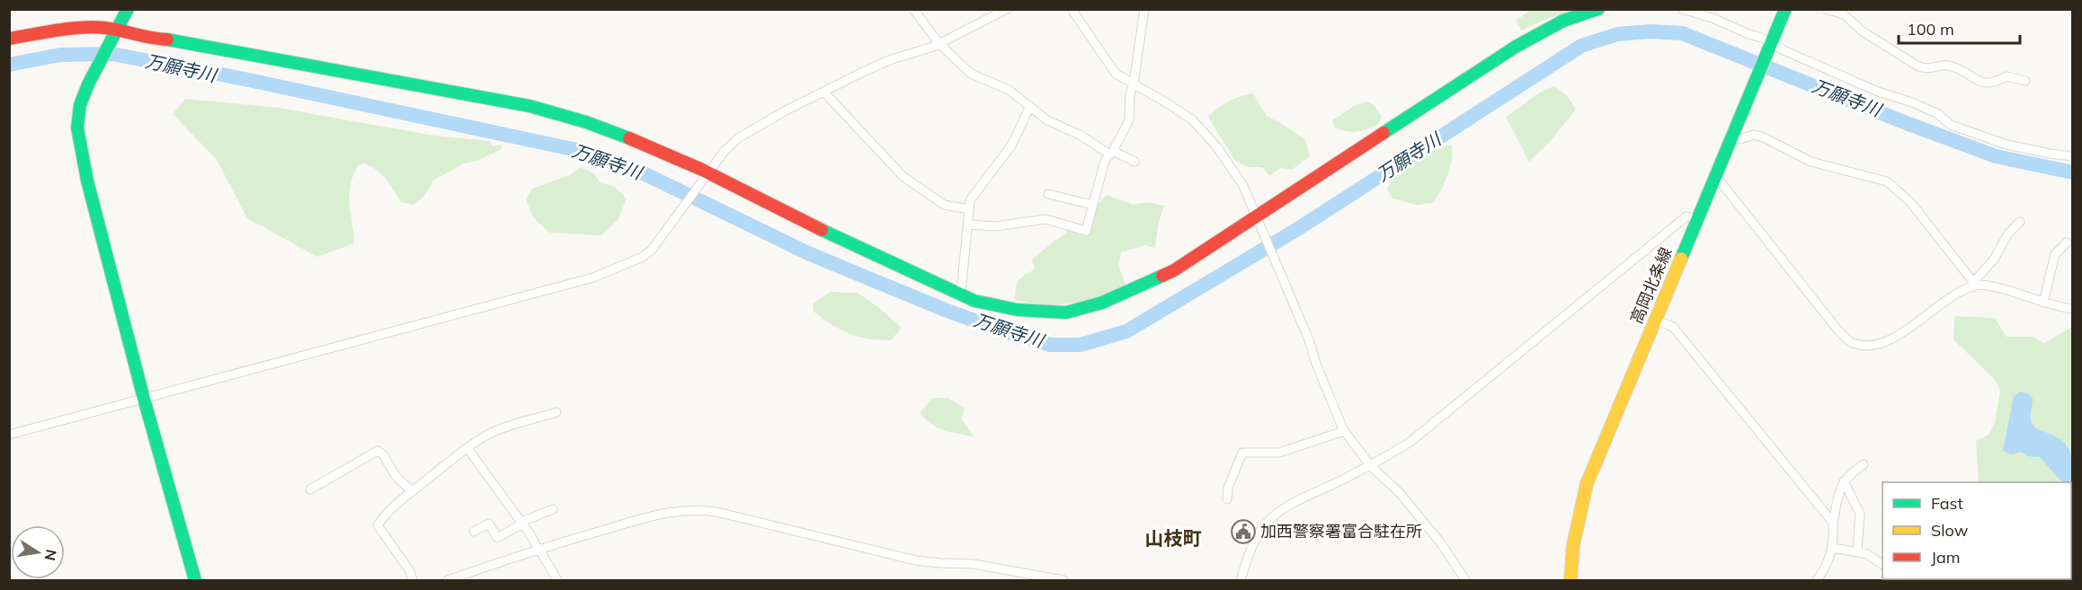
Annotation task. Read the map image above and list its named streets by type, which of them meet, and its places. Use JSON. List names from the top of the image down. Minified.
{"streets":{"street":["高岡北条線"]},"districts":["山枝町"],"water":["万願寺川"],"places":{"public building":["加西警察署富合駐在所"]},"legend":["Fast","Slow","Jam"],"scale_bar":"100 m","north":"right"}
